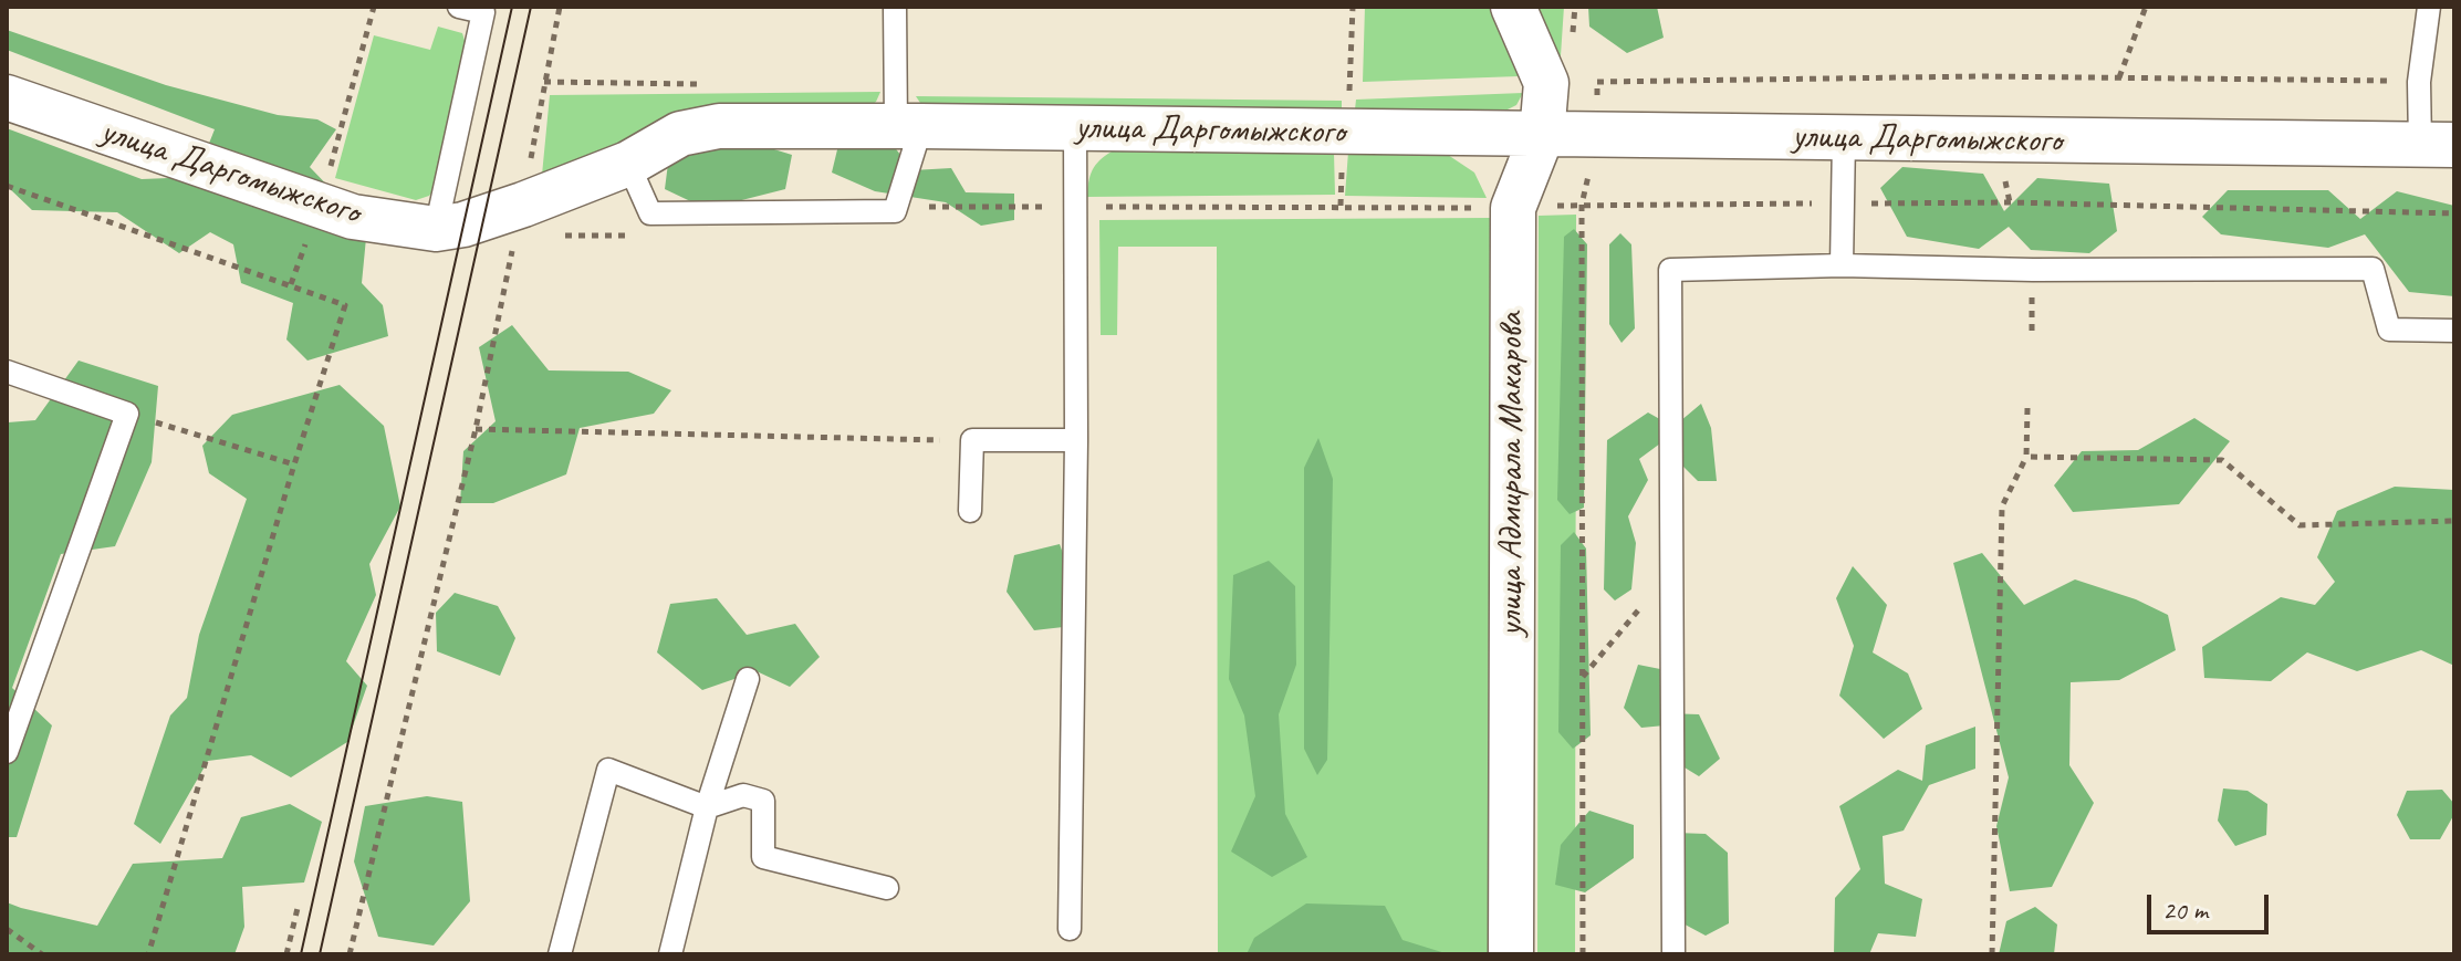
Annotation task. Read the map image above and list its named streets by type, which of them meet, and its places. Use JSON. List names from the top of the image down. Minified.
{"streets":{"street":["улица Даргомыжского","улица Адмирала Макарова"]},"crossings":[["улица Даргомыжского","улица Адмирала Макарова"]],"scale_bar":"20 m"}
